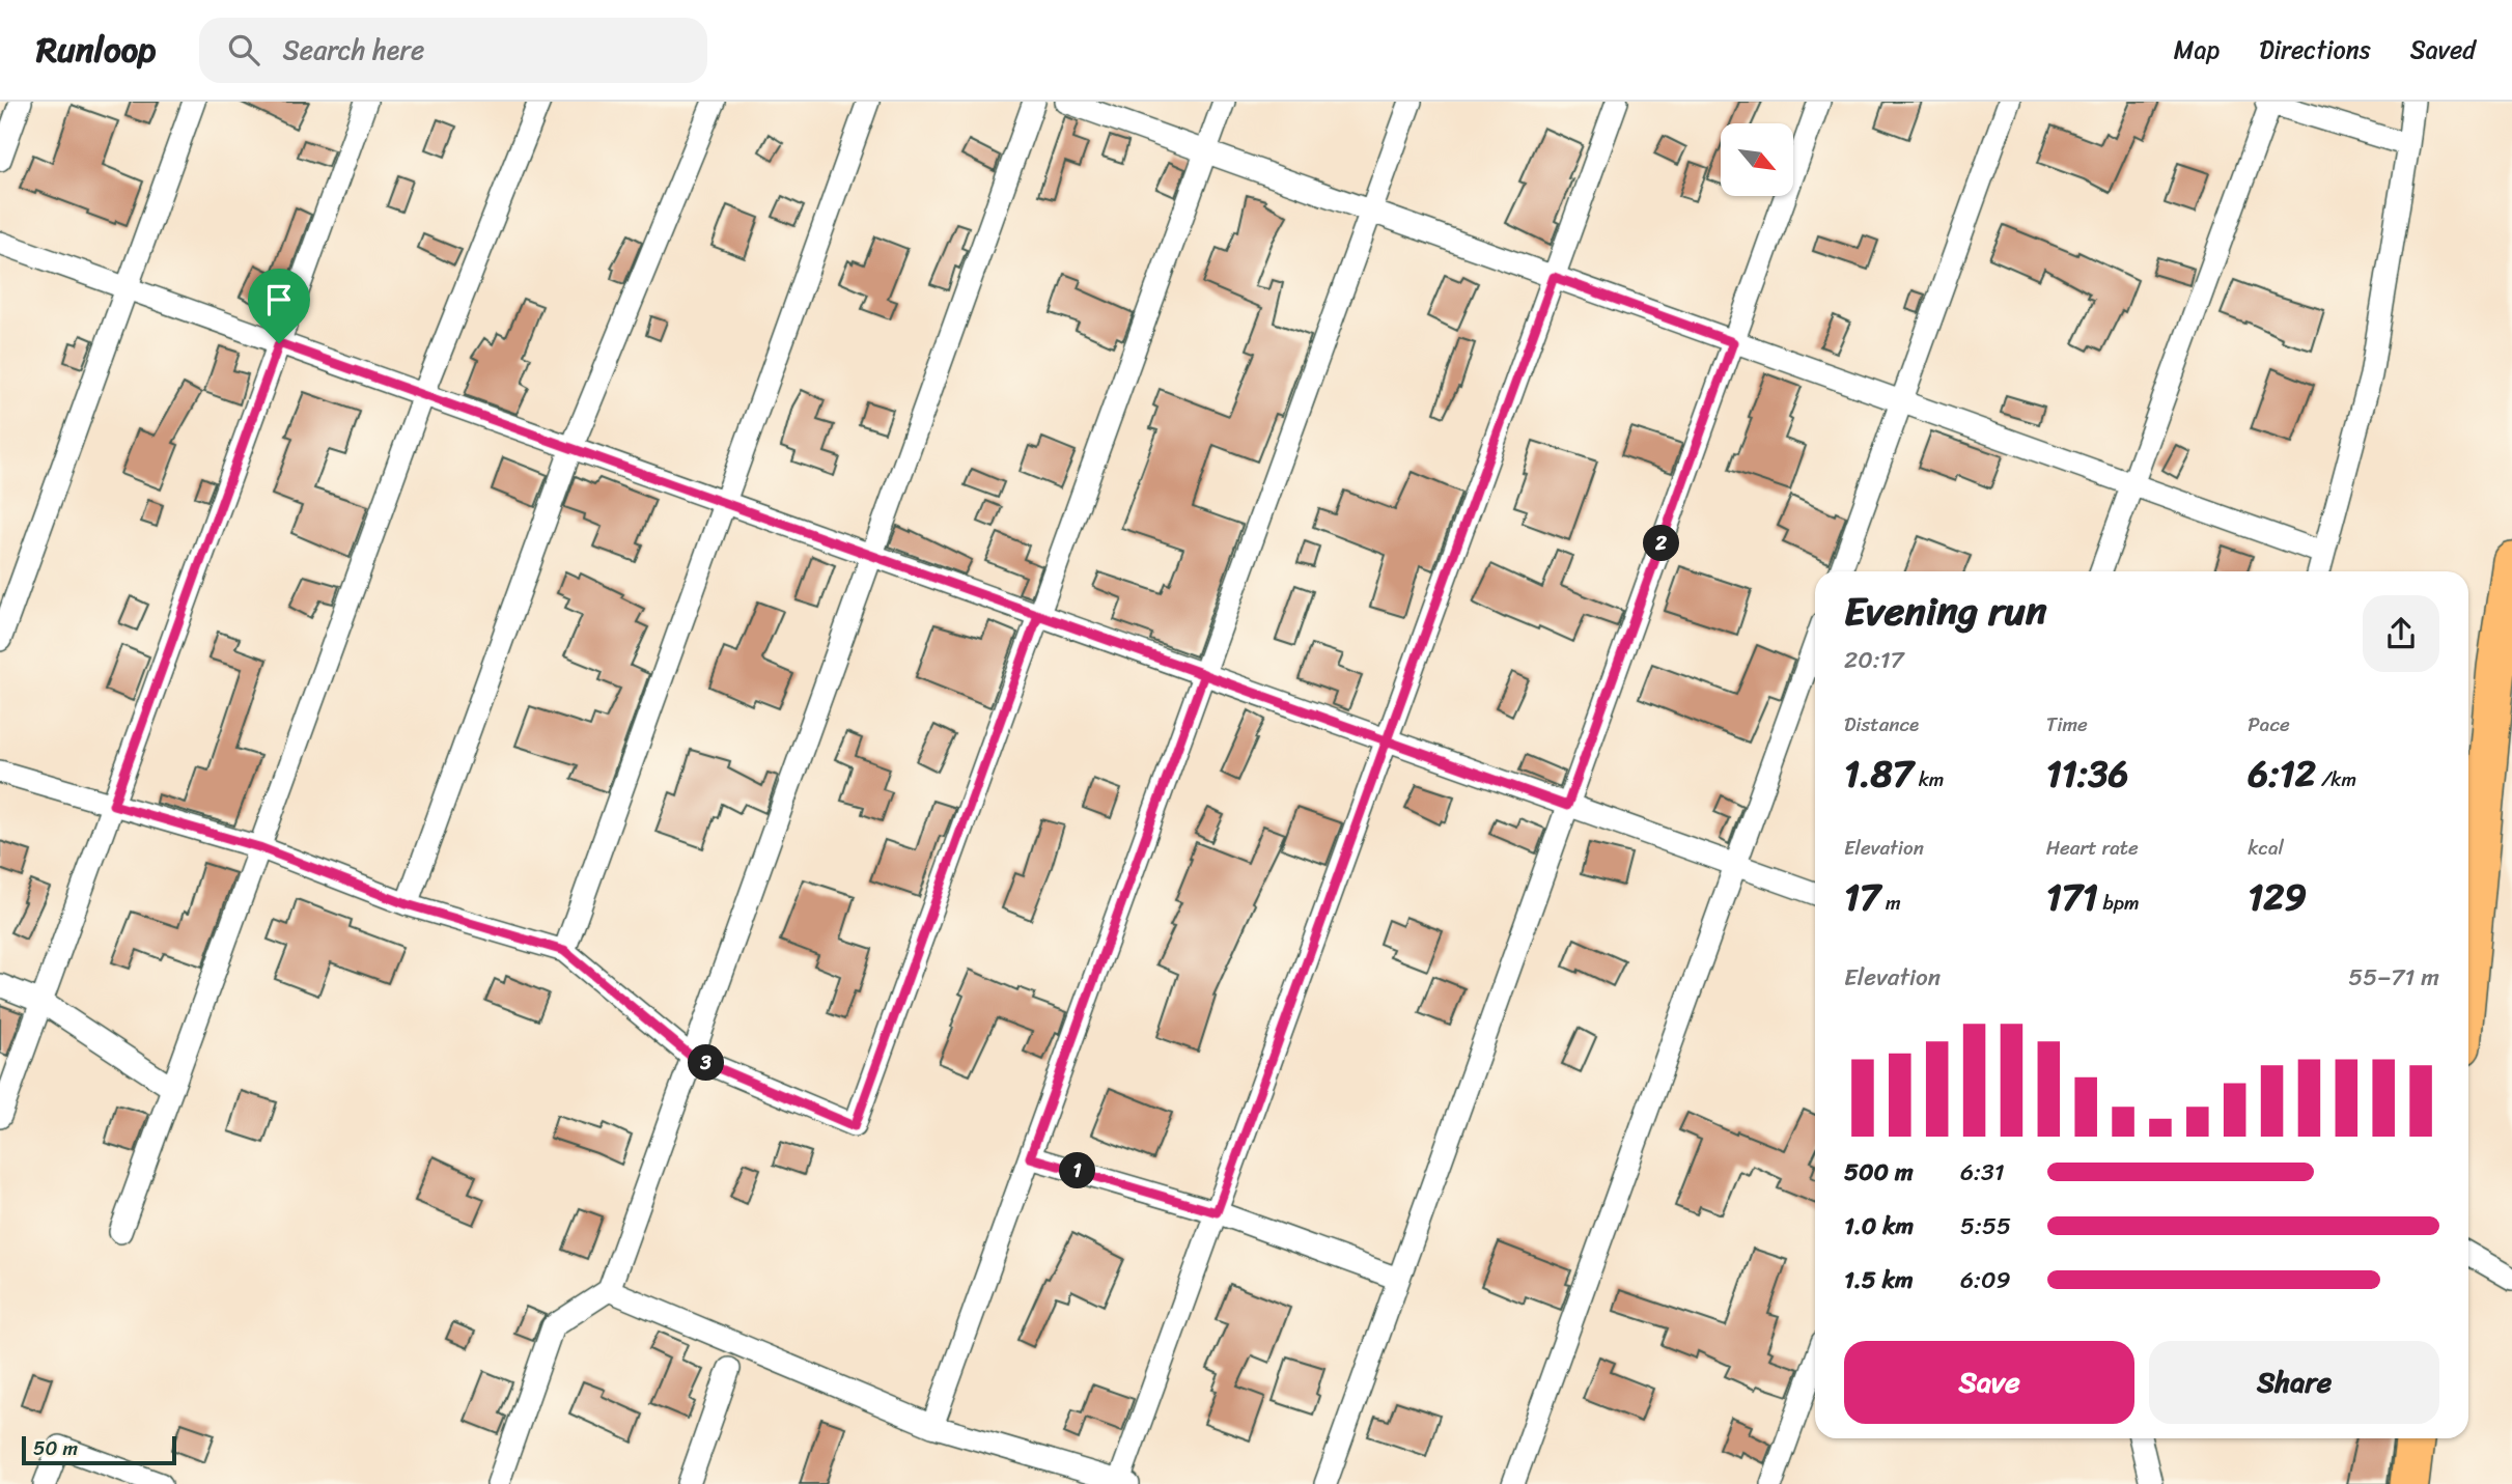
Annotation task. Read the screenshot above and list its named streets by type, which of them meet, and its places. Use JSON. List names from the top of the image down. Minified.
{"scale_bar":"50 m","north":"bottom right","page":{"header":"Runloop","search":"Search here","nav":["Map","Directions","Saved"],"pins":["2","3","1"],"heading":["Evening run","20:17"],"stats":[["Distance","1.87 km"],["Time","11:36"],["Pace","6:12 /km"],["Elevation","17 m"],["Heart rate","171 bpm"],["kcal","129"]],"chart":["Elevation","55–71 m"],"list":[{"name":"500 m","note":"6:31"},{"name":"1.0 km","note":"5:55"},{"name":"1.5 km","note":"6:09"}],"buttons":["Save","Share"],"scale":"50 m"}}
